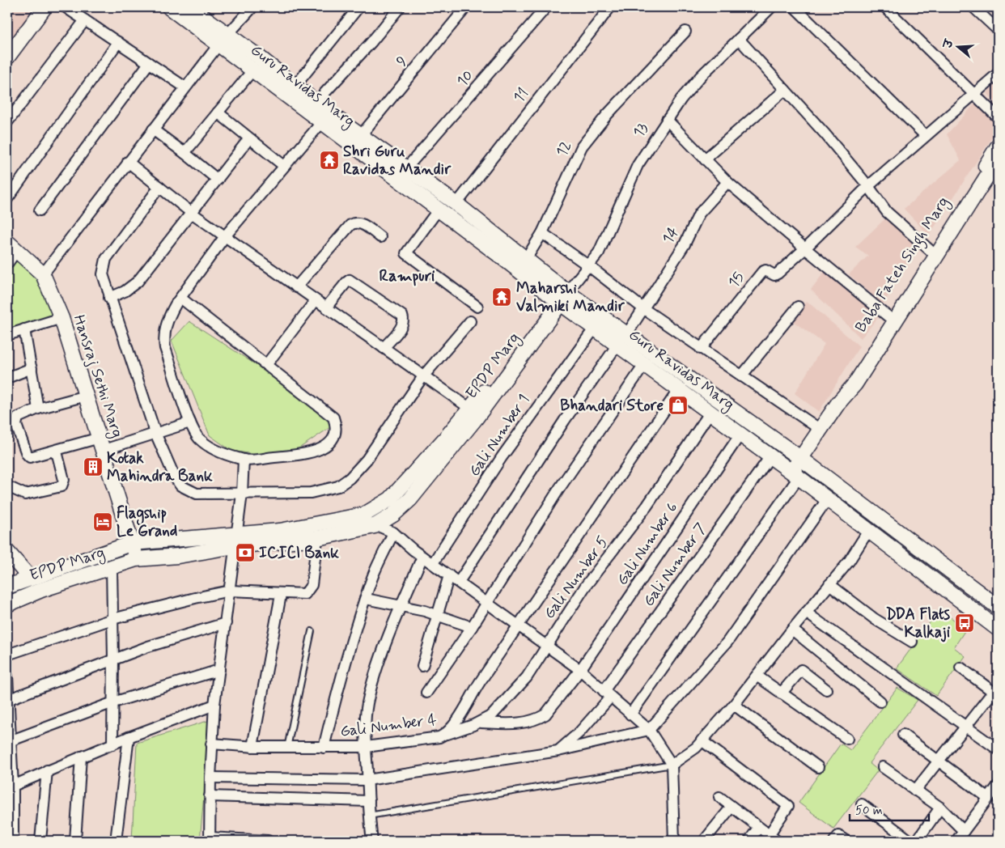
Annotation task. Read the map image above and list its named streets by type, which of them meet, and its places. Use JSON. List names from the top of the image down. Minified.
{"streets":{"main road":["Guru Ravidas Marg","Baba Fateh Singh Marg","EPDP Marg","Hansraj Sethi Marg"],"street":["9","10","11","13","12","14","15","Gali Number 1","Gali Number 6","Gali Number 7","Gali Number 5","Gali Number 4"]},"crossings":[["9","Guru Ravidas Marg"],["10","Guru Ravidas Marg"],["Guru Ravidas Marg","11"],["Guru Ravidas Marg","13"],["Guru Ravidas Marg","12"],["Guru Ravidas Marg","14"],["Guru Ravidas Marg","Baba Fateh Singh Marg"],["Guru Ravidas Marg","EPDP Marg"],["Guru Ravidas Marg","Gali Number 1"],["Guru Ravidas Marg","Gali Number 6"],["Guru Ravidas Marg","Gali Number 7"],["Guru Ravidas Marg","Gali Number 5"],["Guru Ravidas Marg","Gali Number 4"],["13","EPDP Marg"],["EPDP Marg","Hansraj Sethi Marg"],["Gali Number 6","Gali Number 5"],["Gali Number 5","Gali Number 4"]],"districts":["Rampuri"],"places":{"temple":["Shri Guru Ravidas Mandir","Maharshi Valmiki Mandir"],"shop":["Bhandari Store"],"building":["Kotak Mahindra Bank"],"hotel":["Flagship Le Grand"],"bank":["ICICI Bank"],"bus stop":["DDA Flats Kalkaji"]},"scale_bar":"50 m","north":"left"}
